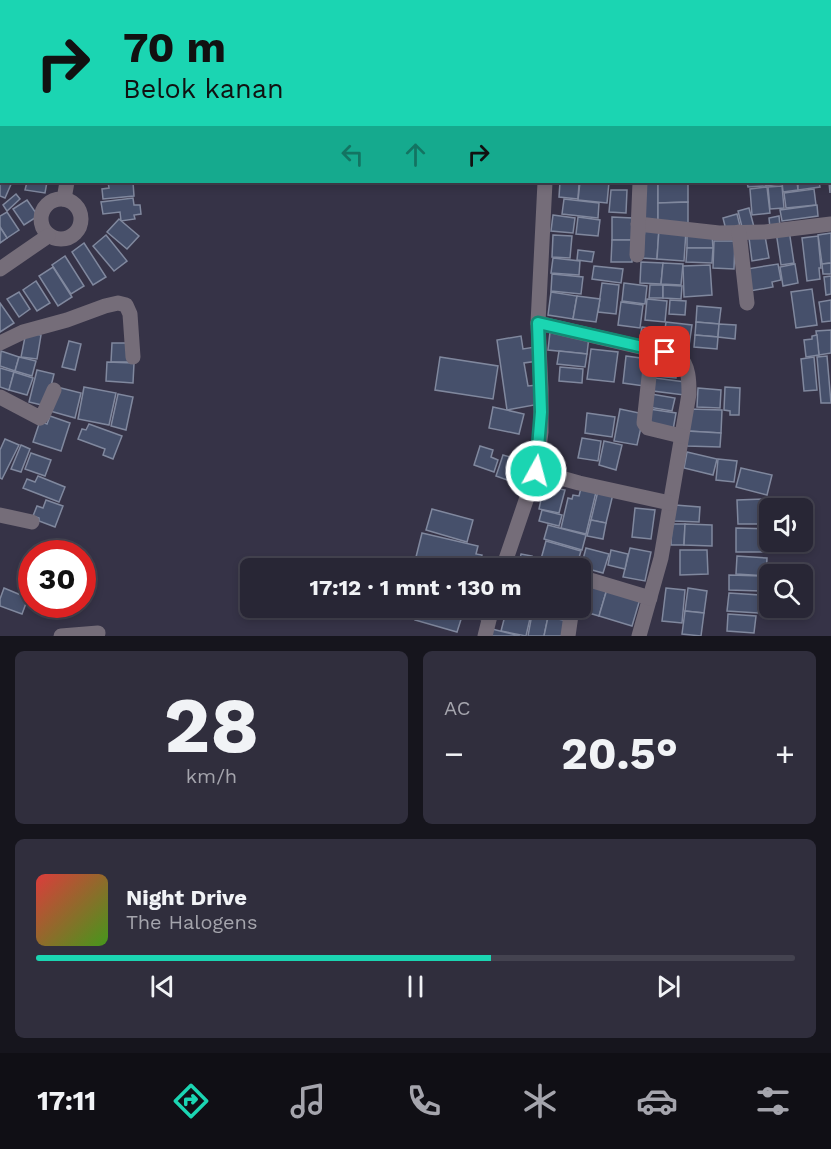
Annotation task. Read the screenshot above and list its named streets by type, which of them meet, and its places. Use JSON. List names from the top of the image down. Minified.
{"page":{"turn":["70 m","Belok kanan"],"limit":"30","trip":"17:12 · 1 mnt · 130 m","tile":[["28","km/h"],"AC"],"heat":["−","20.5°","+"],"song":["Night Drive","The Halogens"],"tabs":"17:11"}}
